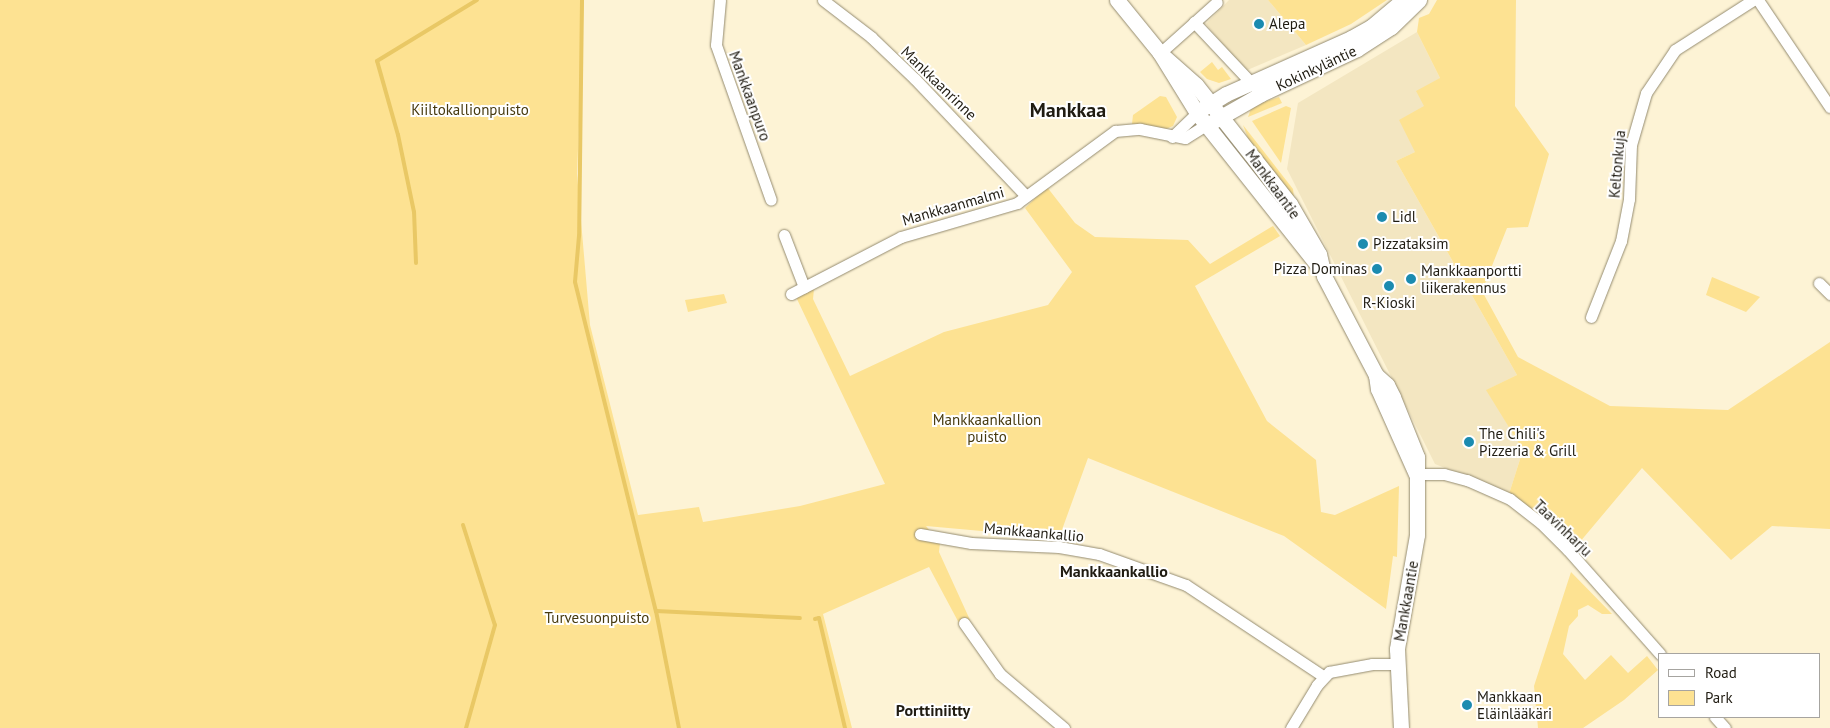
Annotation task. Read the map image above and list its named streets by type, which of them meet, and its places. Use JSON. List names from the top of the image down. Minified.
{"streets":{"main road":["Kokinkyläntie","Mankkaantie"],"street":["Mankkaanrinne","Mankkaanpuro","Keltonkuja","Mankkaanmalmi","Taavinharju","Mankkaankallio"]},"crossings":[["Kokinkyläntie","Mankkaantie"],["Kokinkyläntie","Mankkaanmalmi"],["Mankkaanrinne","Mankkaanmalmi"],["Mankkaantie","Mankkaanmalmi"],["Mankkaantie","Taavinharju"]],"districts":["Mankkaa","Mankkaankallio","Porttiniitty"],"parks":["Kiiltokallionpuisto","Mankkaankallion puisto","Turvesuonpuisto"],"places":["Alepa","Lidl","Pizzataksim","Pizza Dominas","Mankkaanportti liikerakennus","R-Kioski","The Chili's Pizzeria & Grill","Mankkaan Eläinlääkäri"],"legend":["Road","Park"]}
